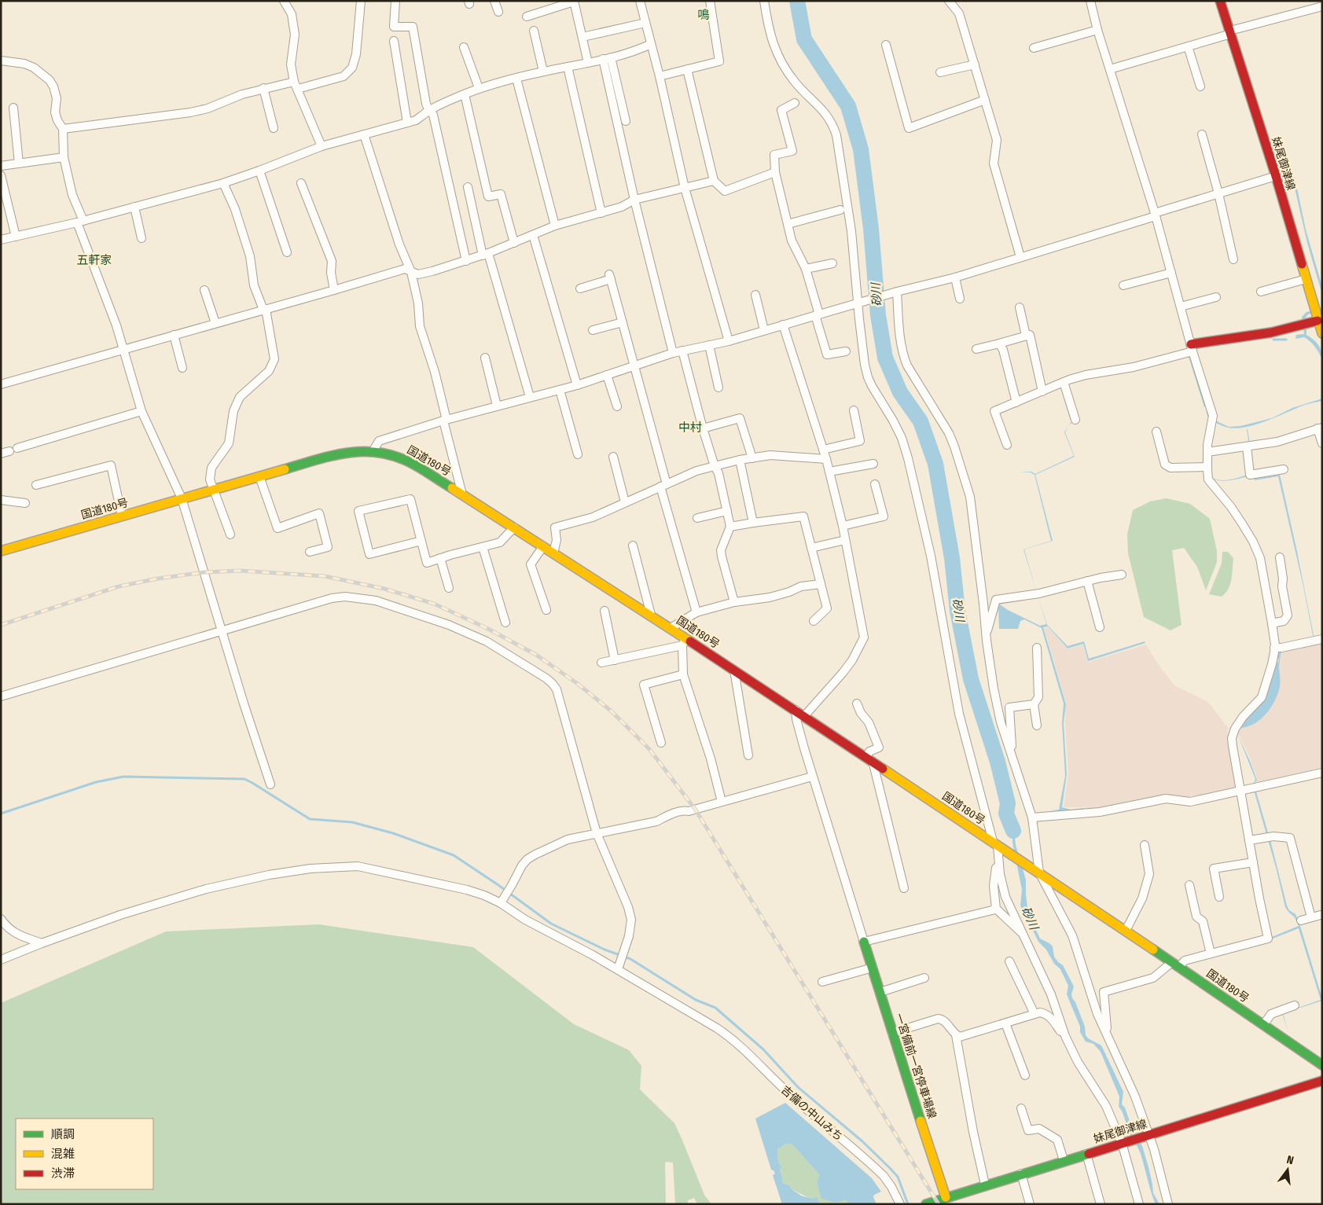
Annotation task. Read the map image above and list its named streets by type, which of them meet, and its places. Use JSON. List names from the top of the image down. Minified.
{"streets":{"main road":["妹尾御津線","国道180号","一宮備前一宮停車場線"],"street":["吉備の中山みち"]},"crossings":[["妹尾御津線","一宮備前一宮停車場線"]],"districts":["鳴","五軒家","中村"],"water":["砂川"],"legend":["順調","混雑","渋滞"],"north":"top"}
